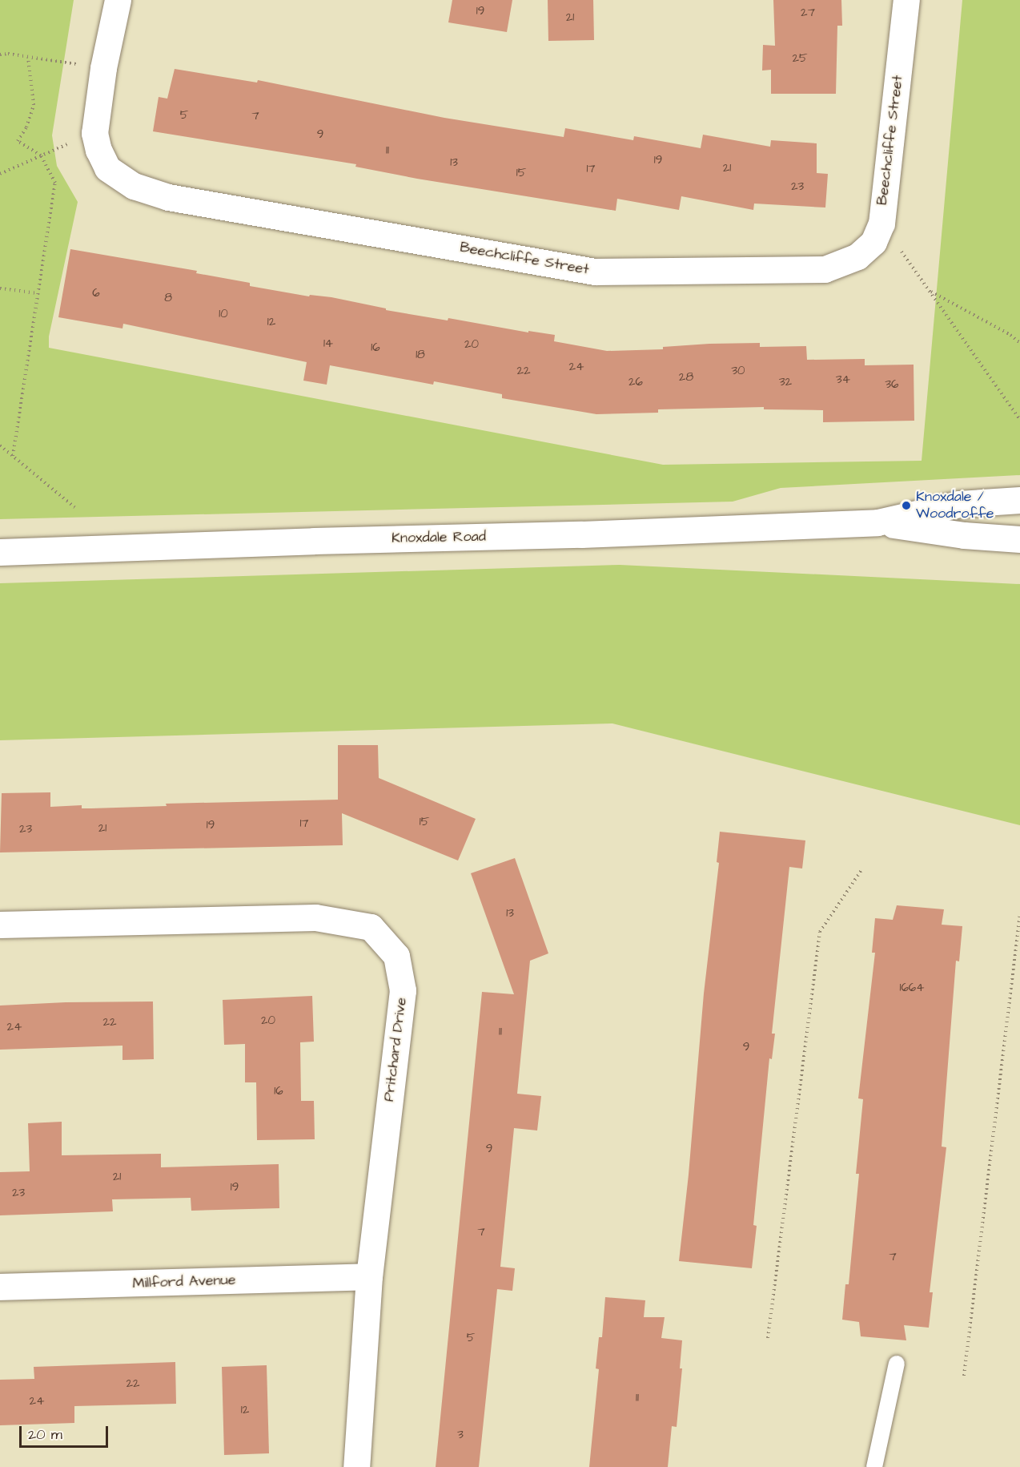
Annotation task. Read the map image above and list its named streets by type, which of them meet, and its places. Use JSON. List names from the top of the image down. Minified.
{"streets":{"street":["Beechcliffe Street","Knoxdale Road","Pritchard Drive","Millford Avenue"]},"crossings":[["Pritchard Drive","Millford Avenue"]],"places":["Knoxdale / Woodroffe"],"house_numbers":["19","27","21","25","5","7","9","11","19","13","21","17","15","23","6","8","10","12","14","20","16","18","24","22","30","28","34","26","32","36","15","17","19","21","23","13","1664","20","22","24","11","9","16","9","21","19","23","7","7","5","22","11","24","12","3"],"scale_bar":"20 m"}
